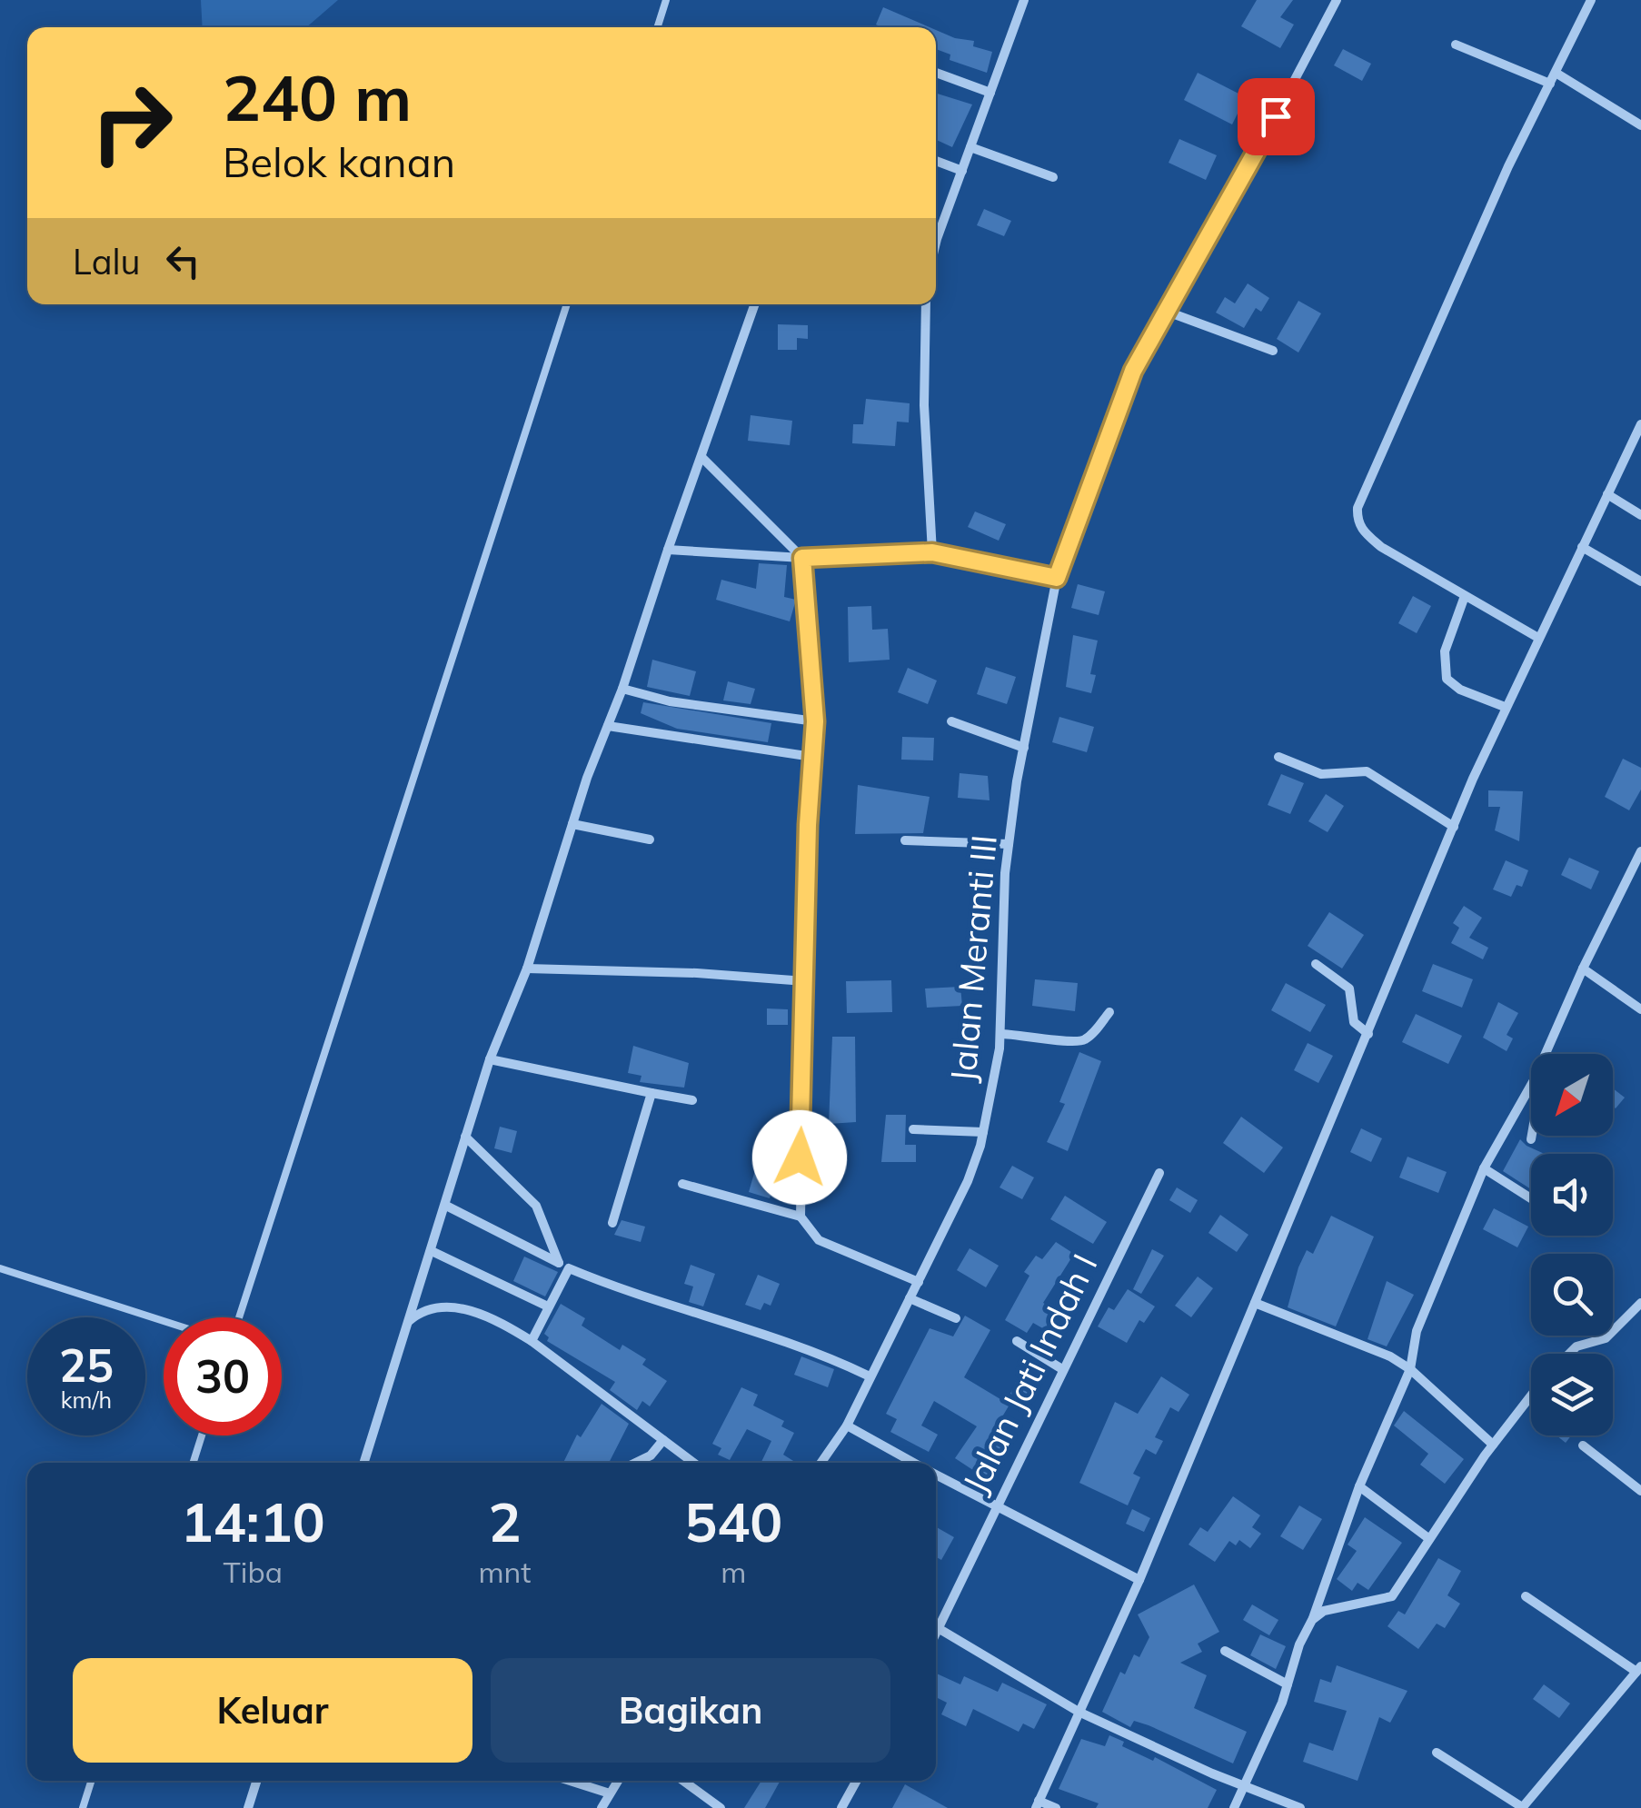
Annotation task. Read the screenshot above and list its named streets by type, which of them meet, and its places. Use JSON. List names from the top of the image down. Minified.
{"streets":{"street":["Jalan Meranti III","Jalan Jati Indah I"]},"north":"bottom left","page":{"turn":["240 m","Belok kanan"],"then":"Lalu","speed":"25 km/h","limit":"30","eta":["14:10","Tiba","2","mnt","540","m"],"buttons":["Keluar","Bagikan"]}}
